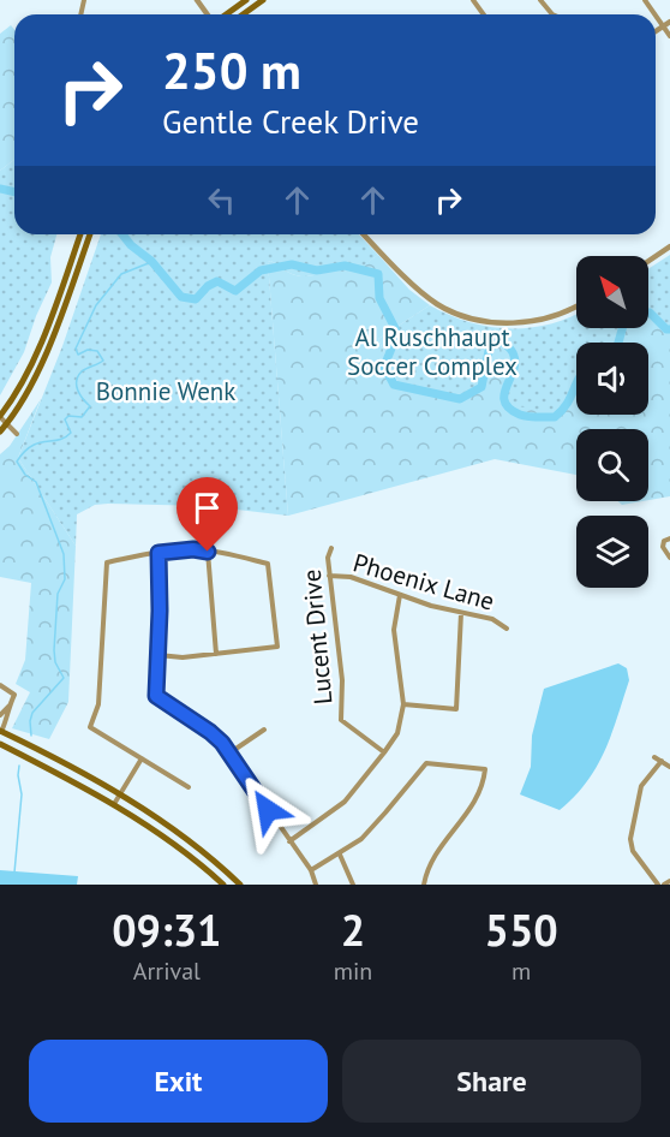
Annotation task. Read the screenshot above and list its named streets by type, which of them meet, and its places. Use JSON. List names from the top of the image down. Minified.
{"streets":{"street":["Phoenix Lane","Lucent Drive"]},"crossings":[["Phoenix Lane","Lucent Drive"]],"parks":["Al Ruschhaupt Soccer Complex","Bonnie Wenk"],"north":"top left","page":{"turn":["250 m","Gentle Creek Drive"],"eta":["09:31","Arrival","2","min","550","m"],"buttons":["Exit","Share"]}}
